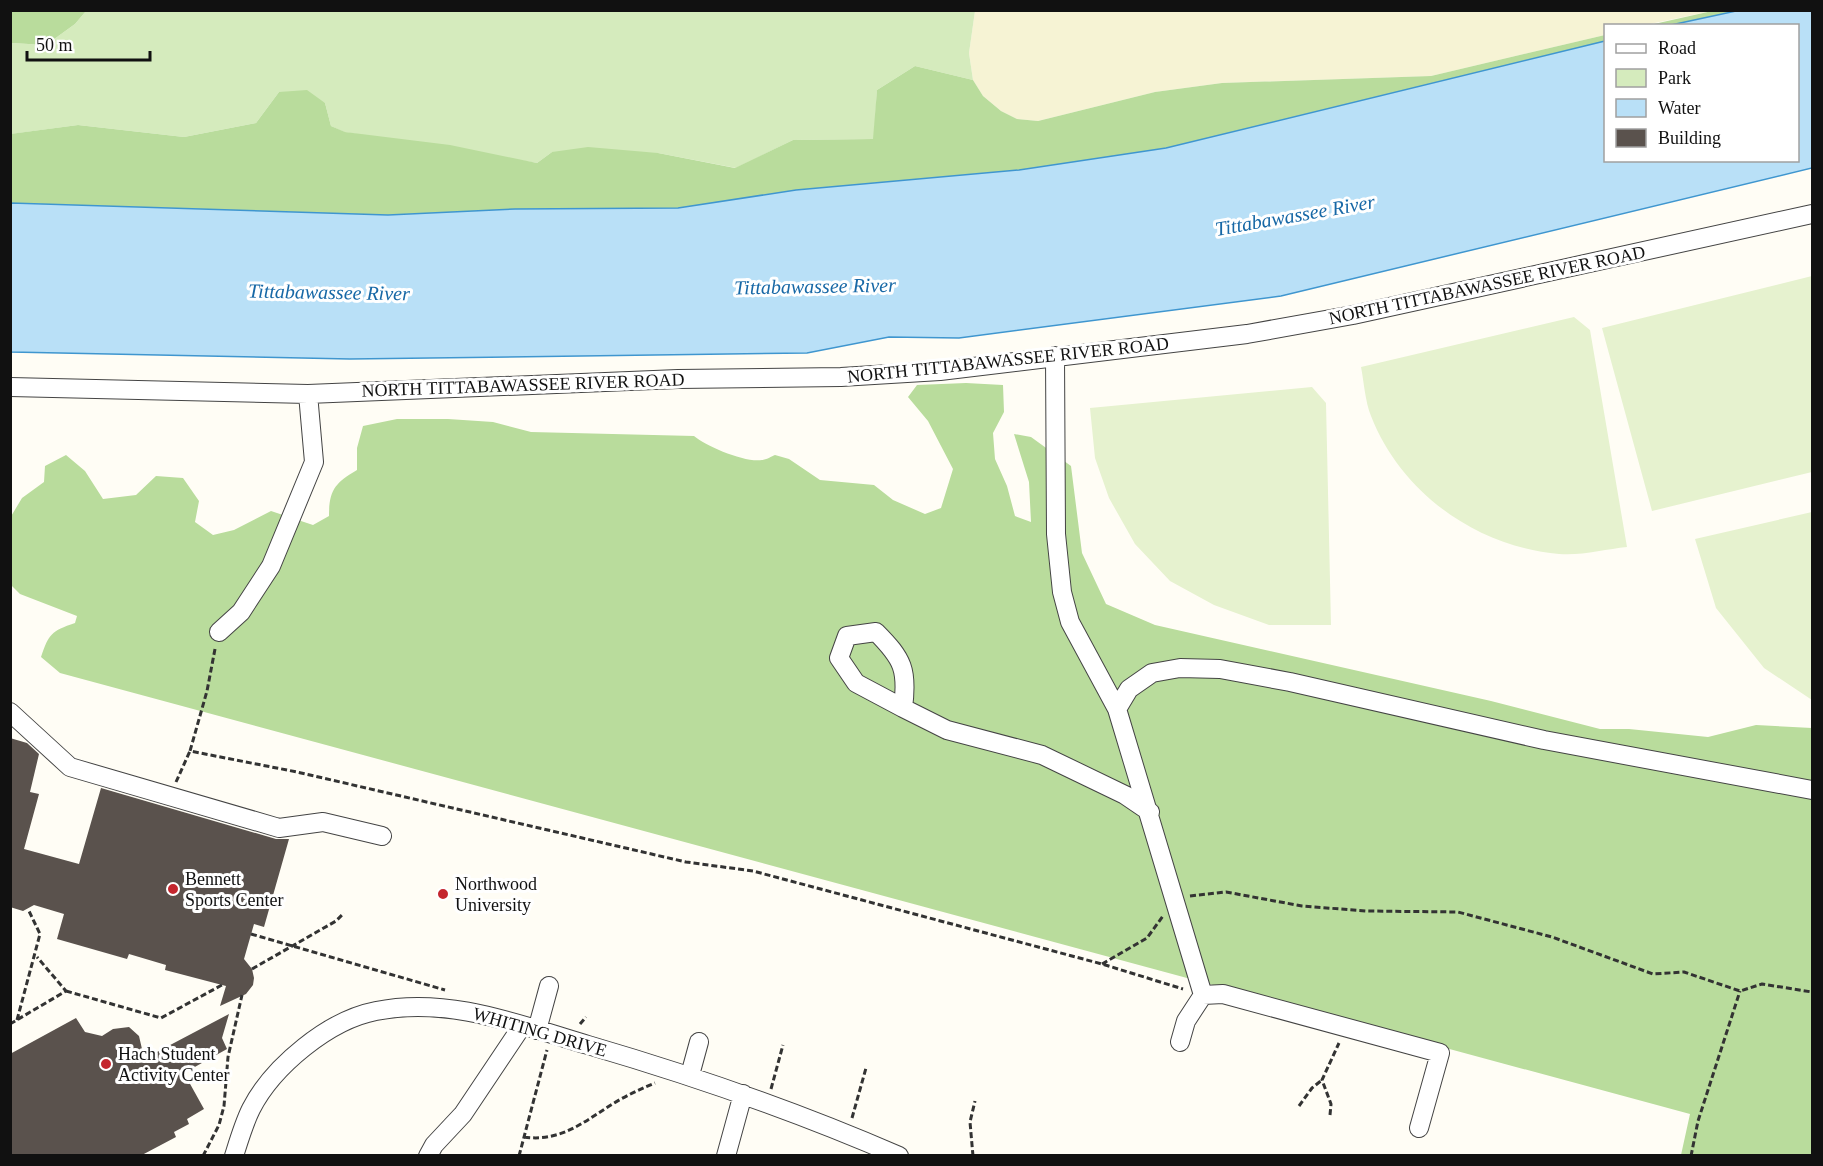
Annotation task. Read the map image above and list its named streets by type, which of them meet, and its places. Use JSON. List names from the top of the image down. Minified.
{"streets":{"street":["NORTH TITTABAWASSEE RIVER ROAD","WHITING DRIVE"]},"water":["Tittabawassee River"],"places":["Bennett Sports Center","Northwood University","Hach Student Activity Center"],"legend":["Road","Park","Water","Building"],"scale_bar":"50 m"}
